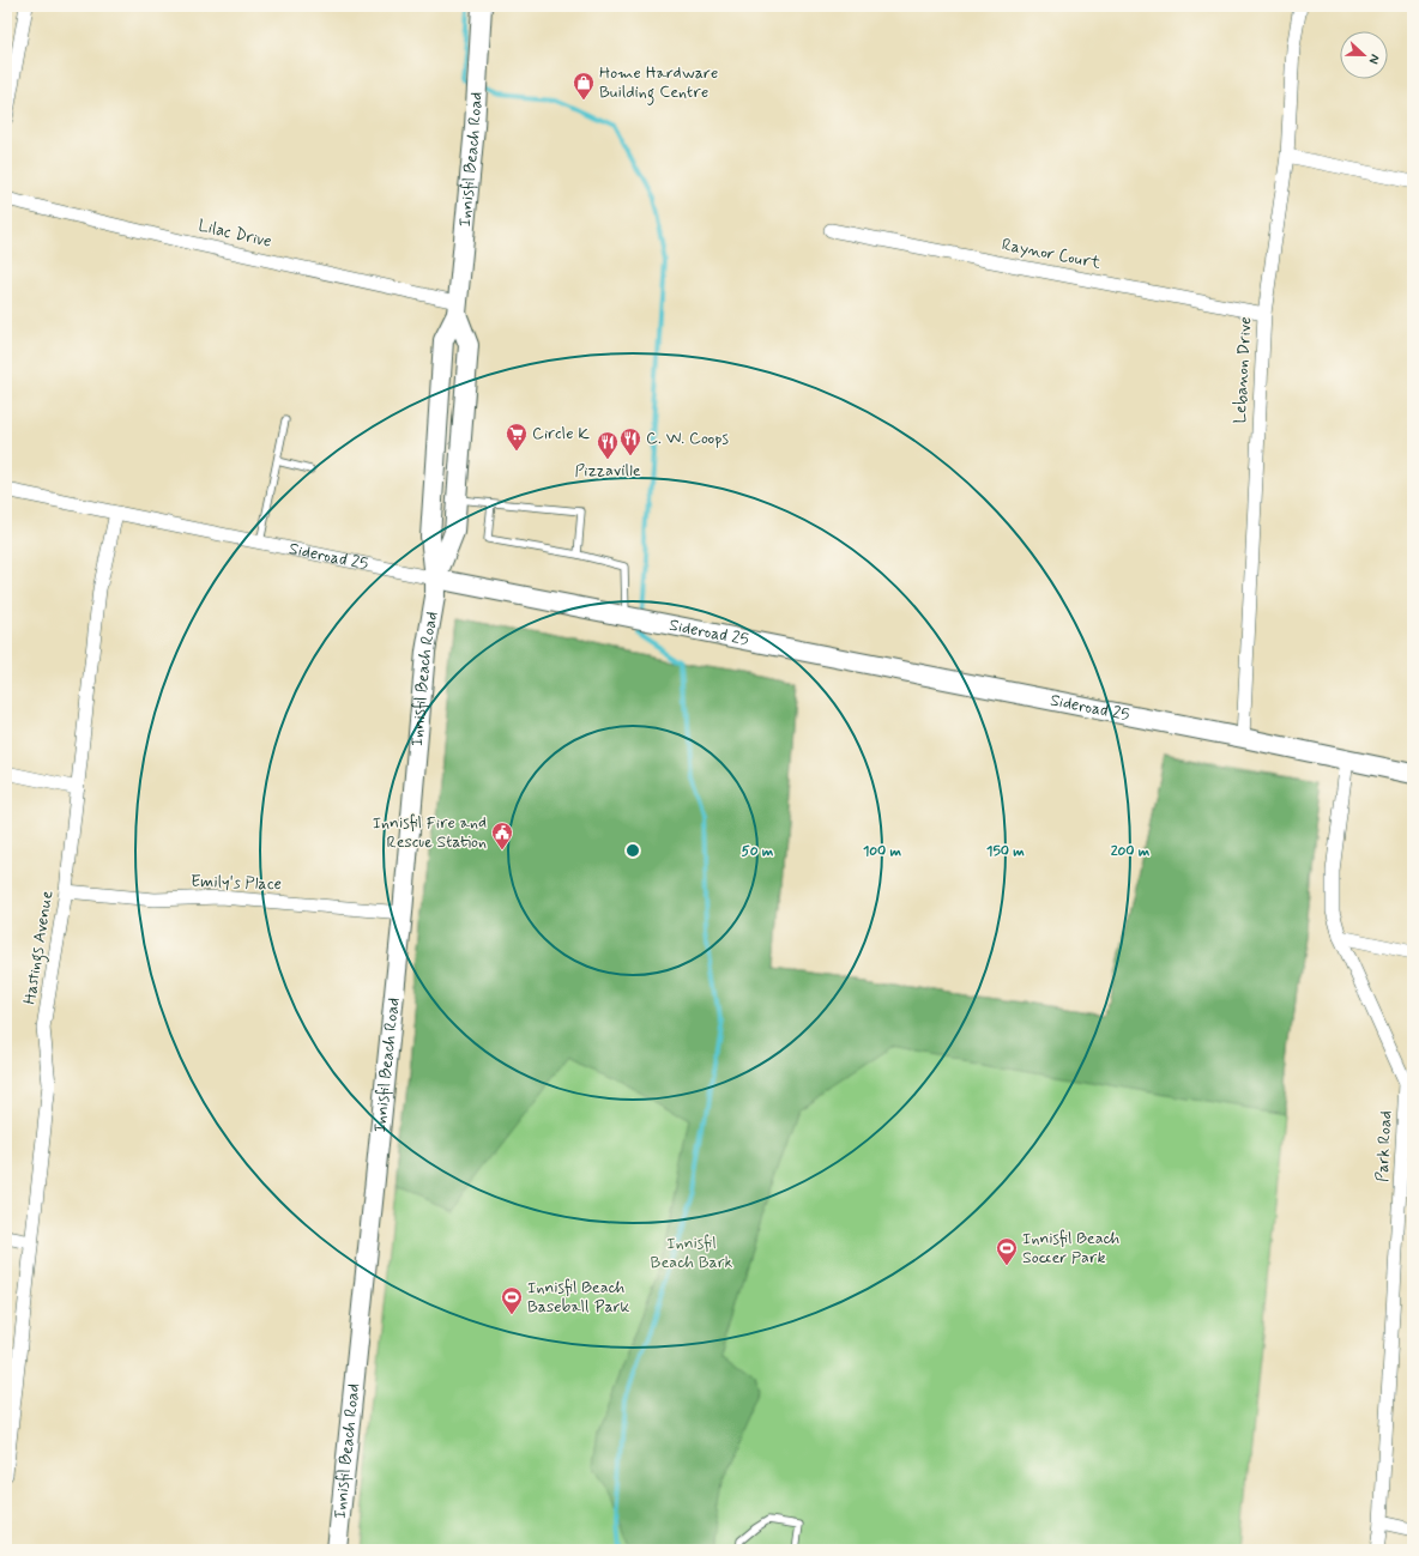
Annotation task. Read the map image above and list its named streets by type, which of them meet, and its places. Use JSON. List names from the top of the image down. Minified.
{"streets":{"main road":["Innisfil Beach Road","Sideroad 25"],"street":["Lilac Drive","Raynor Court","Lebanon Drive","Emily's Place","Hastings Avenue","Park Road"]},"crossings":[["Innisfil Beach Road","Lilac Drive"],["Innisfil Beach Road","Sideroad 25"],["Innisfil Beach Road","Emily's Place"],["Raynor Court","Lebanon Drive"],["Lebanon Drive","Sideroad 25"],["Sideroad 25","Hastings Avenue"],["Sideroad 25","Park Road"],["Emily's Place","Hastings Avenue"]],"parks":["Innisfil Beach Bark"],"places":{"shop":["Home Hardware Building Centre"],"supermarket":["Circle K"],"restaurant":["C. W. Coops","Pizzaville"],"public building":["Innisfil Fire and Rescue Station"],"sports":["Innisfil Beach Soccer Park","Innisfil Beach Baseball Park"]},"north":"right","rings":["50 m","100 m","150 m","200 m"]}
